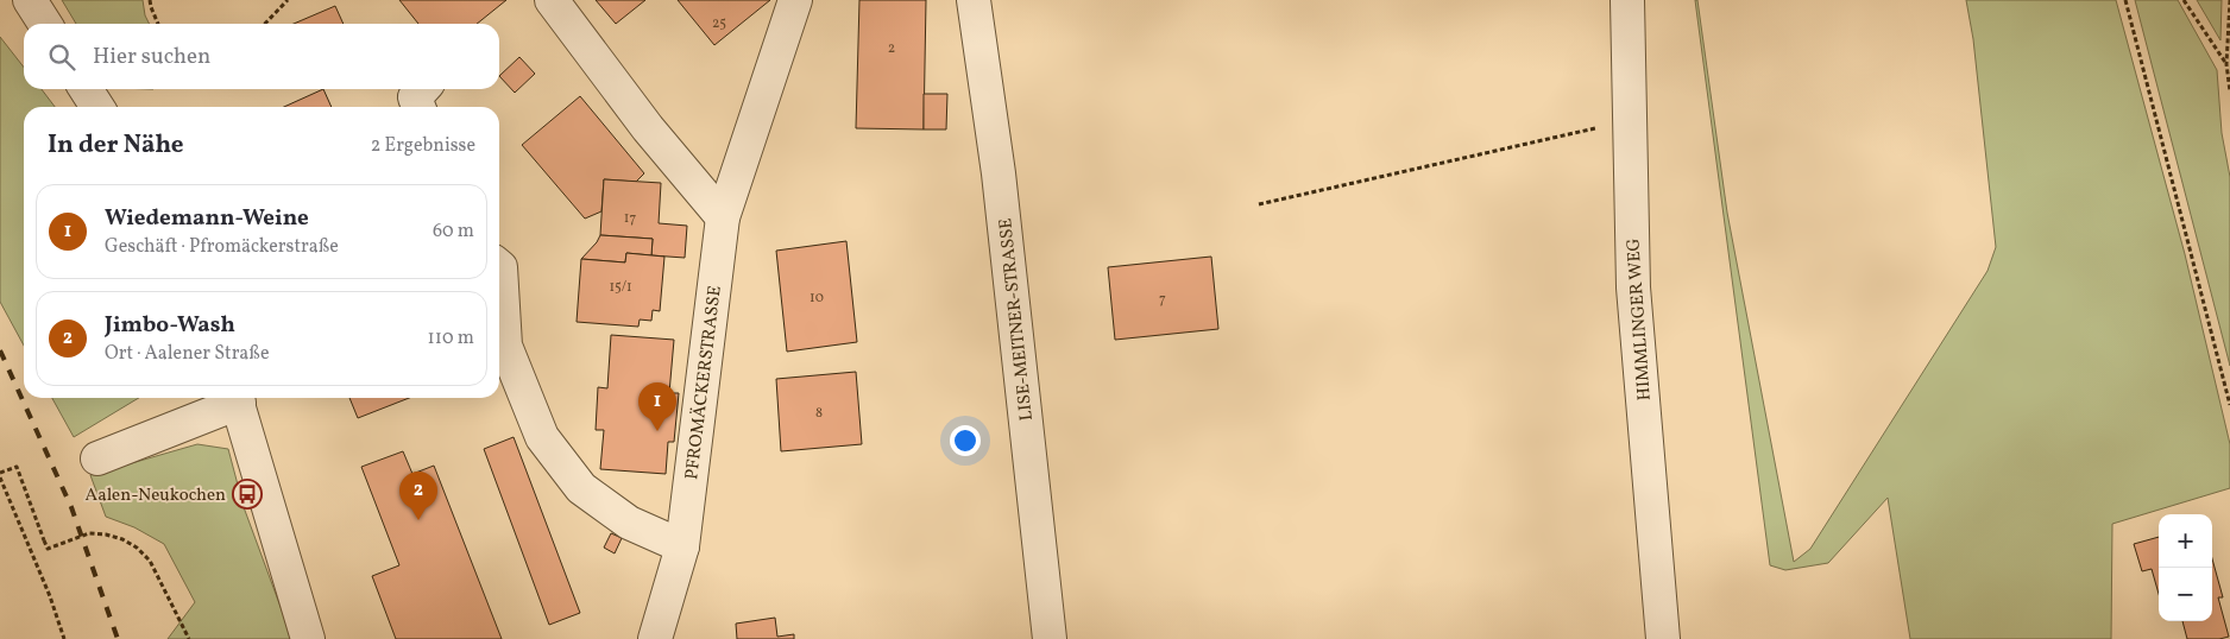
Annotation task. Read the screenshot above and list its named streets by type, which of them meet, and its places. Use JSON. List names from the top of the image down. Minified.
{"streets":{"street":["LISE-MEITNER-STRASSE","HIMMLINGER WEG","PFROMÄCKERSTRASSE"]},"places":{"bus stop":["Aalen-Neukochen"]},"house_numbers":["25","2","17","15/1","10","7","8"],"page":{"search":"Hier suchen","heading":["In der Nähe","2 Ergebnisse"],"list":[{"mark":"1","name":"Wiedemann-Weine","note":"Geschäft · Pfromäckerstraße","value":"60 m"},{"mark":"2","name":"Jimbo-Wash","note":"Ort · Aalener Straße","value":"110 m"}],"pins":["1","2"],"map_buttons":["+","−"]}}
